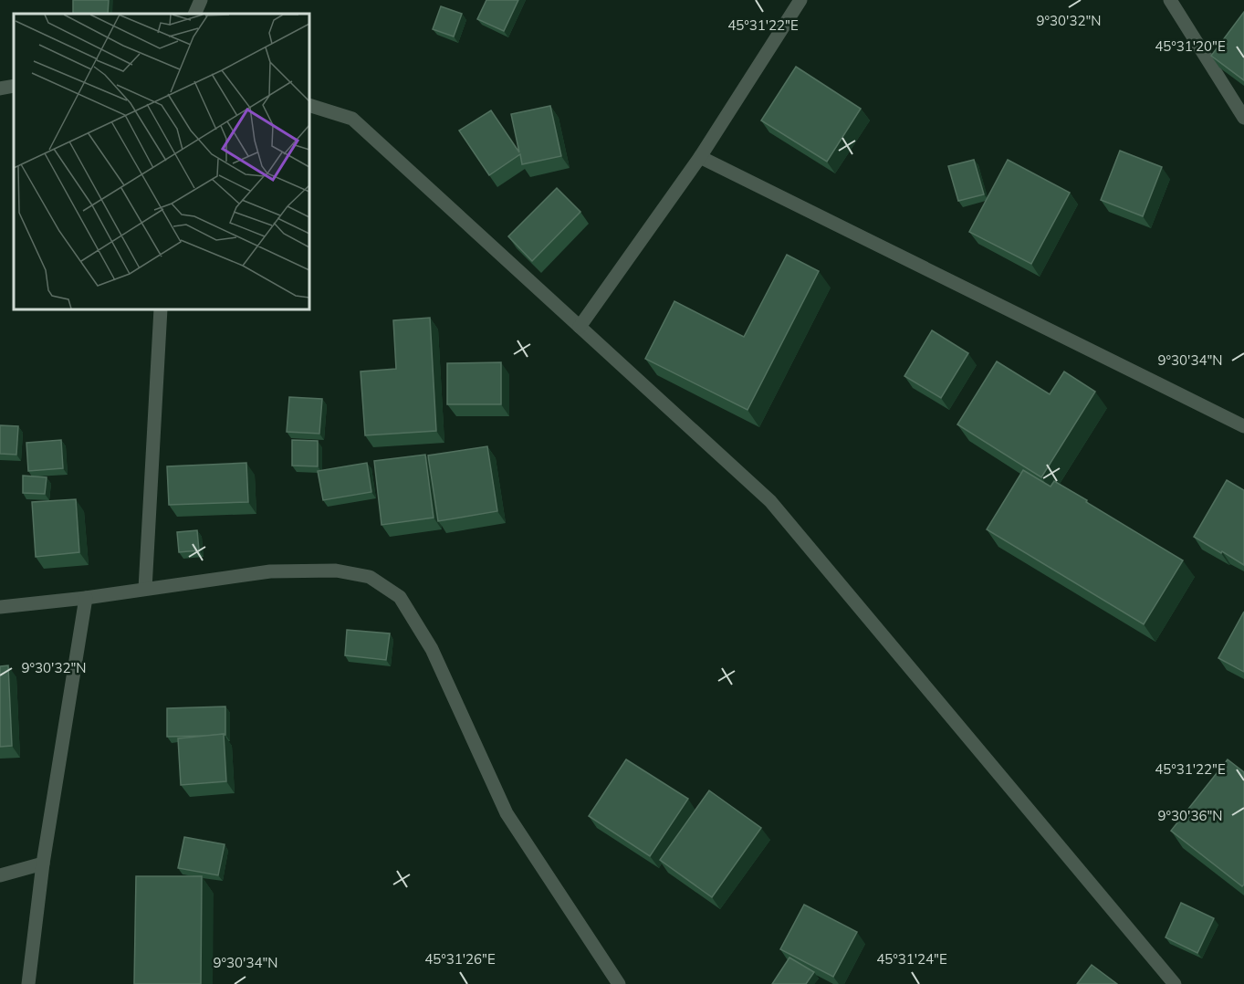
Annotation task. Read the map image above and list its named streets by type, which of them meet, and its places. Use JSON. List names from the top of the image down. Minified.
{"coordinates":["9°30'32\"N","45°31'22\"E","45°31'20\"E","9°30'34\"N","9°30'36\"N","45°31'26\"E","45°31'24\"E"]}
